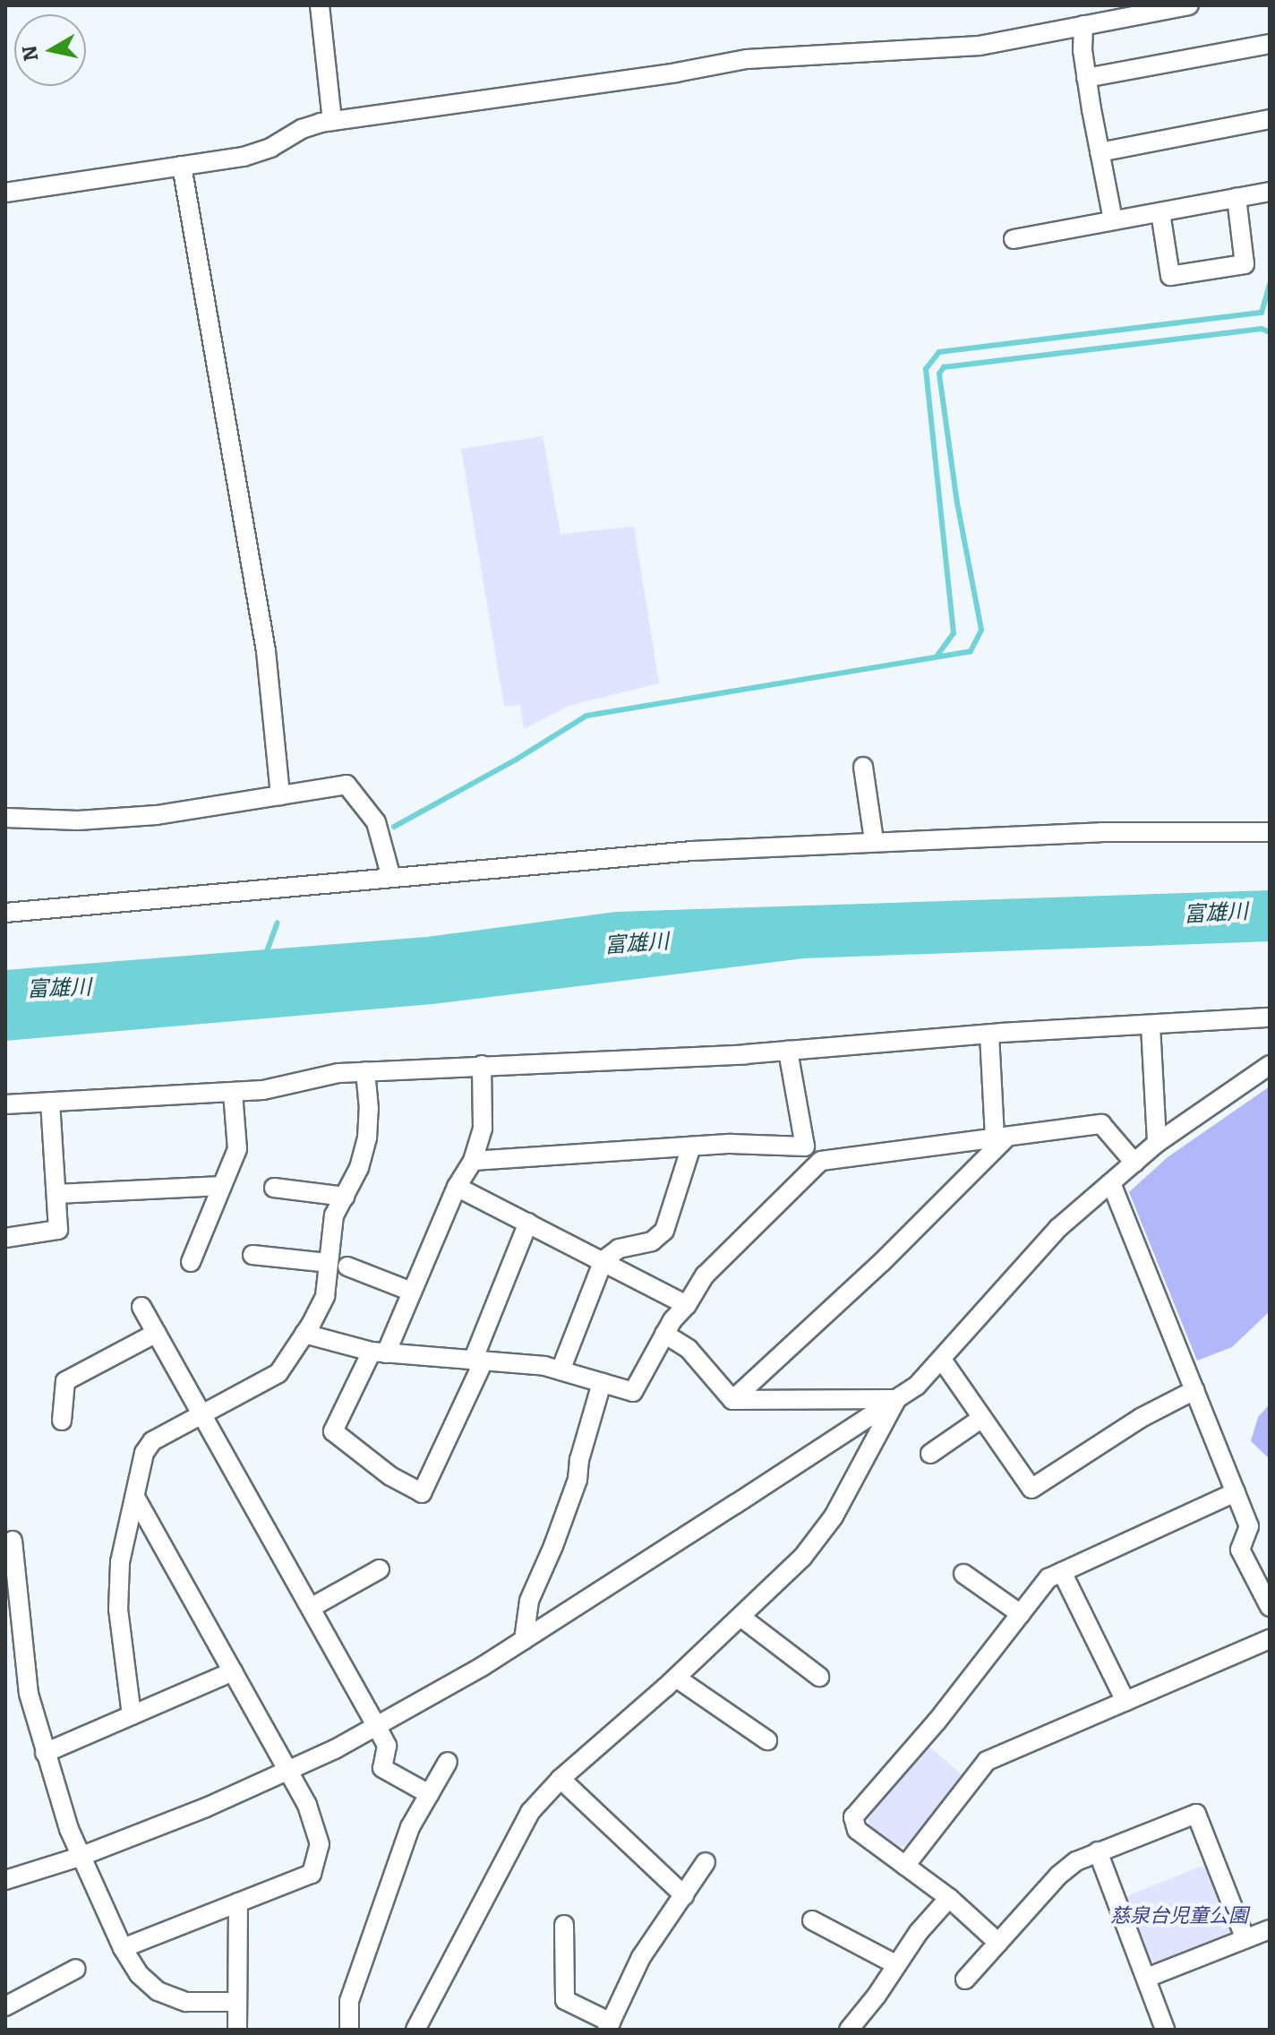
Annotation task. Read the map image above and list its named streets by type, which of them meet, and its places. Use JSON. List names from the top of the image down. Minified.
{"water":["富雄川"],"parks":["慈泉台児童公園"],"north":"left"}
